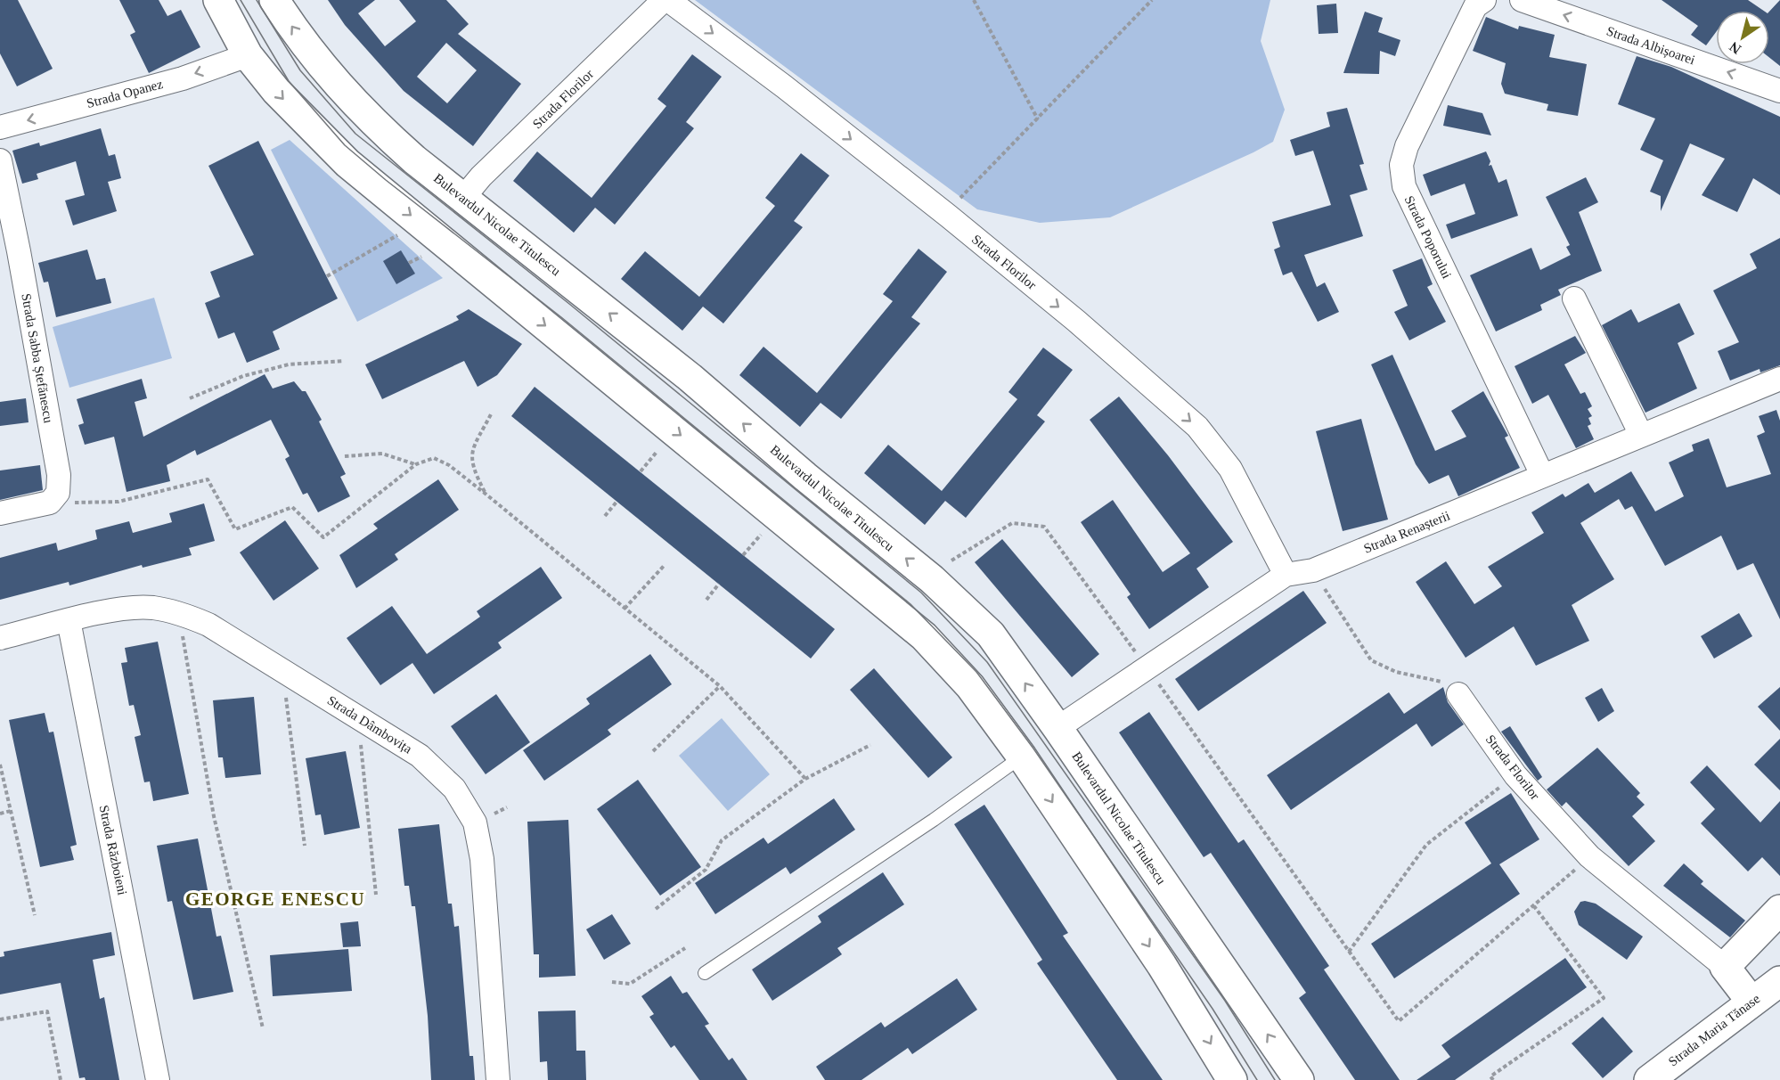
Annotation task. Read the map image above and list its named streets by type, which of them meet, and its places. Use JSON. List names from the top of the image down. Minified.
{"streets":{"main road":["Bulevardul Nicolae Titulescu","Strada Maria Tănase"],"street":["Strada Albișoarei","Strada Opanez","Strada Florilor","Strada Poporului","Strada Sabba Ștefănescu","Strada Renașterii","Strada Dâmbovița","Strada Războieni"]},"crossings":[["Strada Florilor","Bulevardul Nicolae Titulescu"],["Strada Florilor","Strada Renașterii"],["Bulevardul Nicolae Titulescu","Strada Renașterii"],["Strada Poporului","Strada Renașterii"],["Strada Dâmbovița","Strada Războieni"]],"one_way":["Strada Albișoarei","Strada Opanez","Strada Florilor"],"districts":["GEORGE ENESCU"],"north":"bottom left"}
